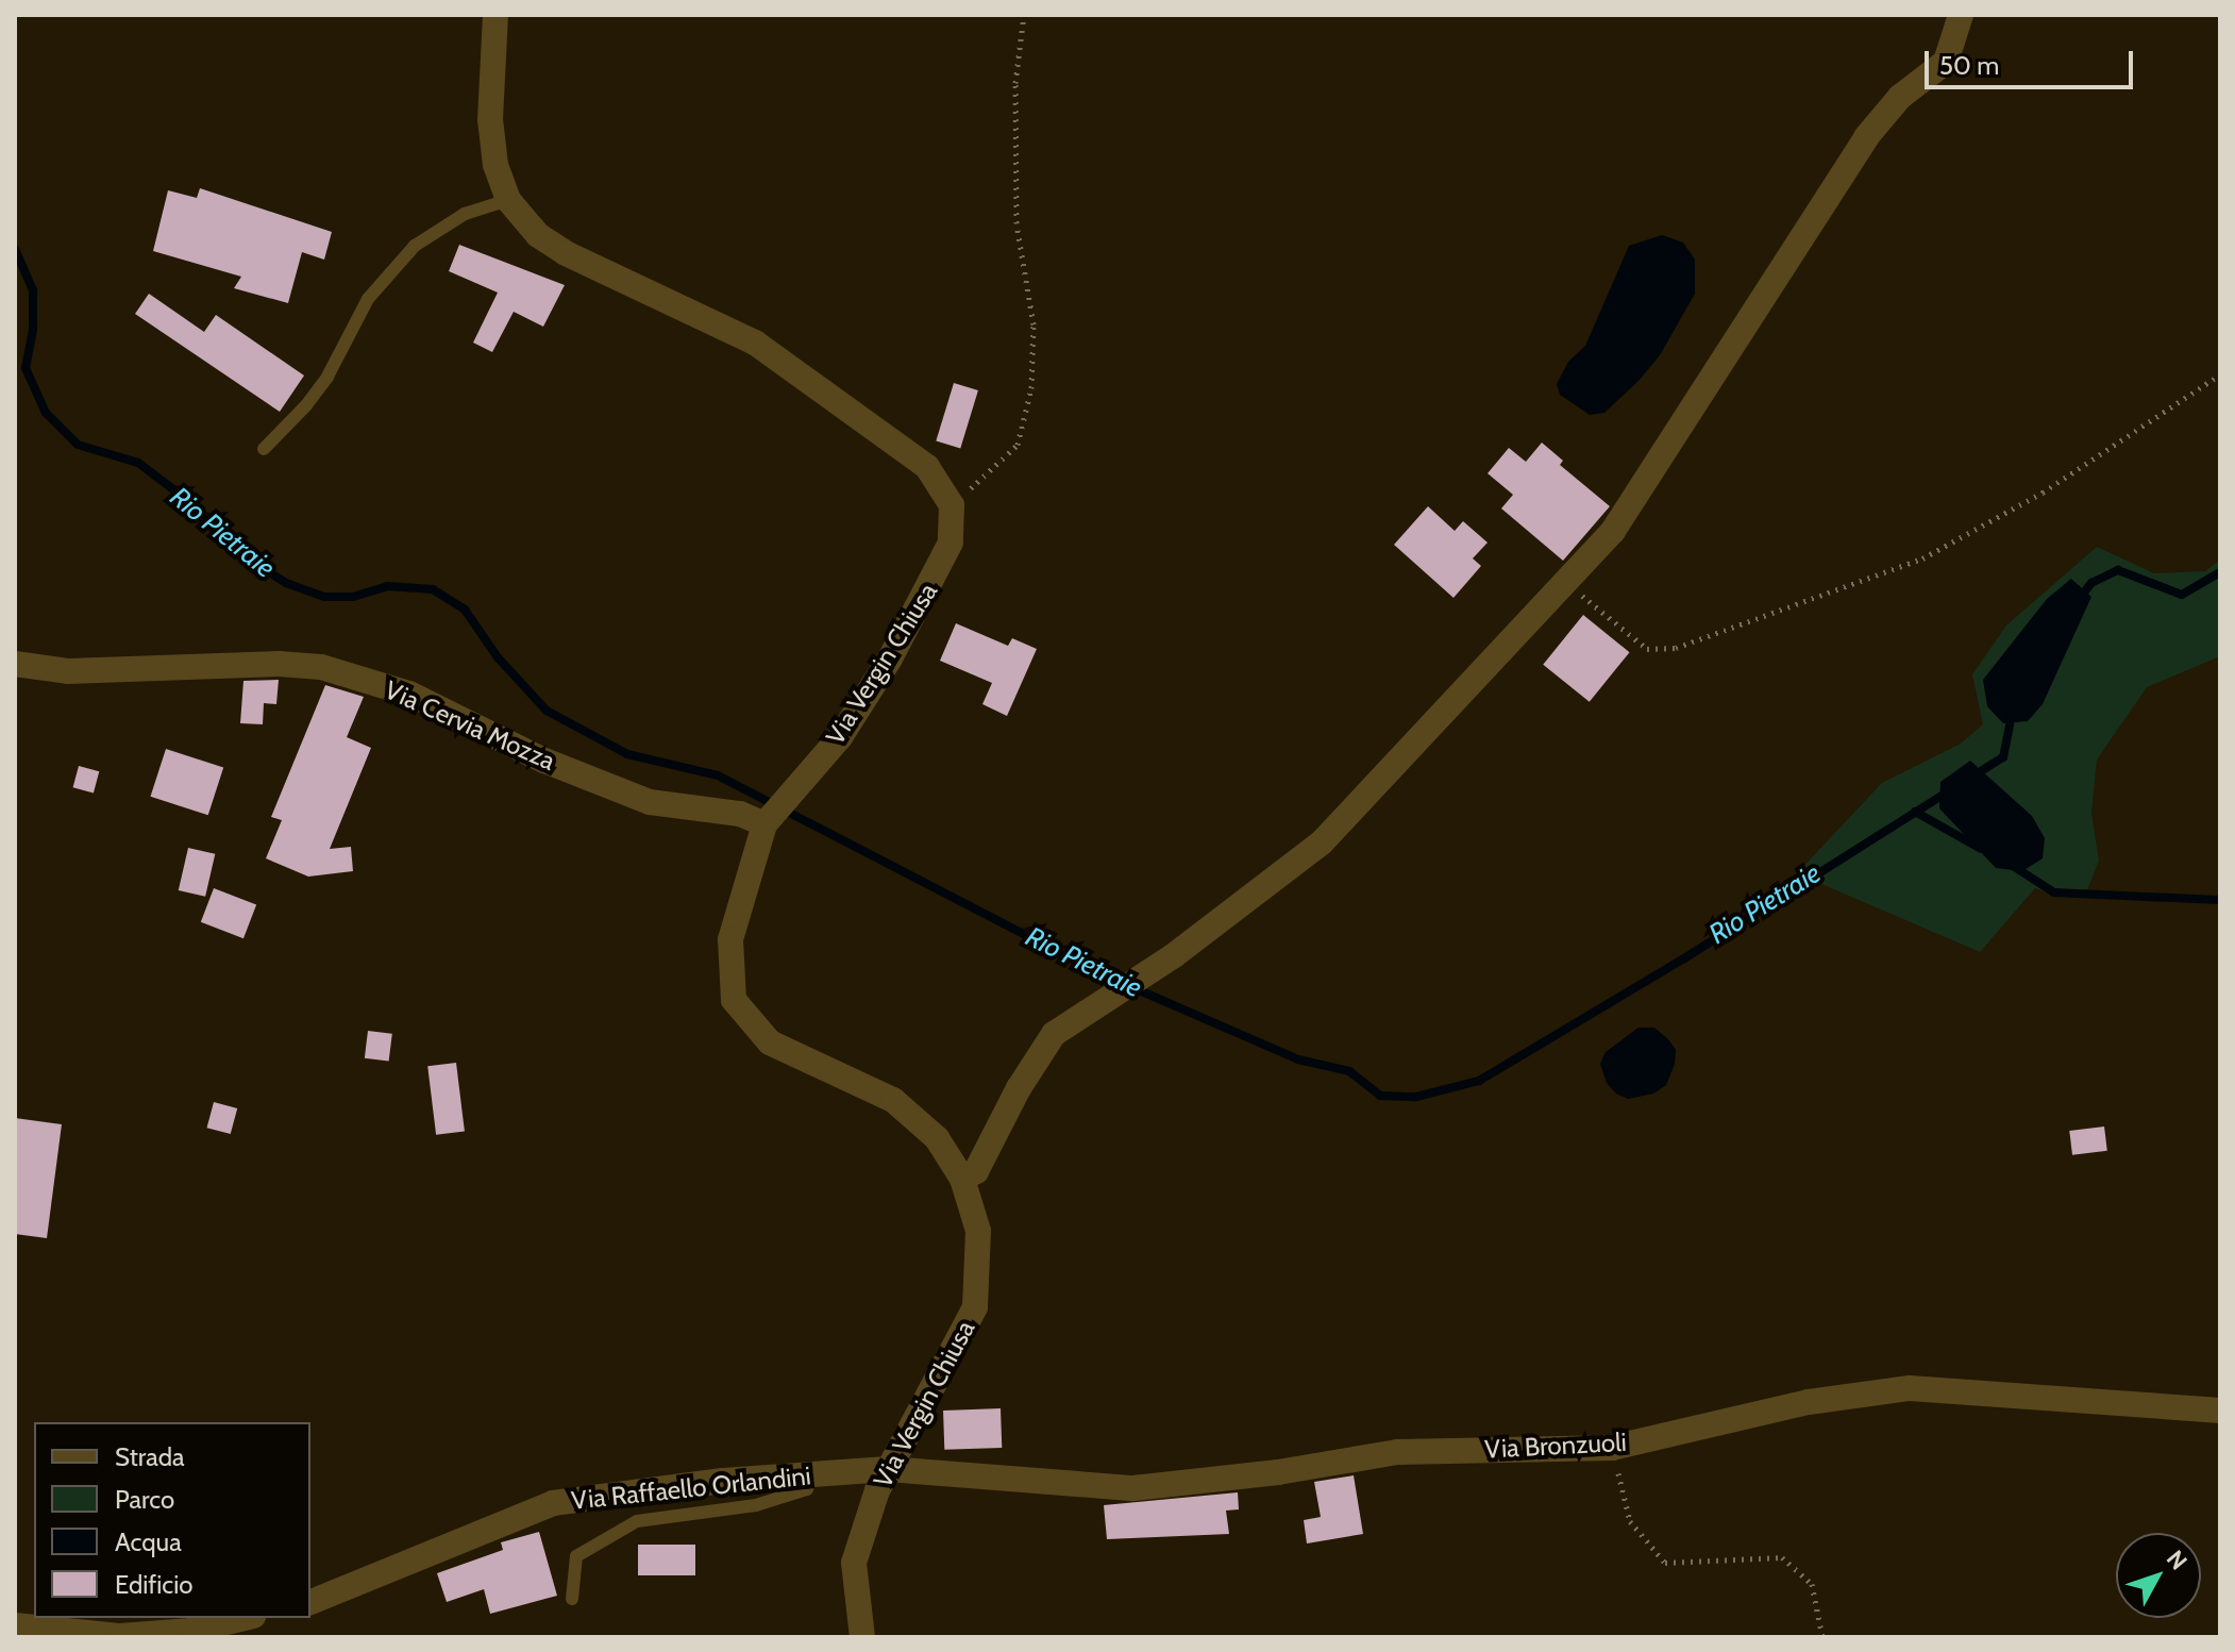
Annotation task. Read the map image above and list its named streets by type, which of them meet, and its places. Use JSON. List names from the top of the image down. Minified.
{"streets":{"street":["Via Vergin Chiusa","Via Cervia Mozza","Via Bronzuoli","Via Raffaello Orlandini"]},"crossings":[["Via Vergin Chiusa","Via Cervia Mozza"],["Via Vergin Chiusa","Via Bronzuoli"],["Via Vergin Chiusa","Via Raffaello Orlandini"],["Via Bronzuoli","Via Raffaello Orlandini"]],"water":["Rio Pietraie"],"legend":["Strada","Parco","Acqua","Edificio"],"scale_bar":"50 m","north":"top right"}
